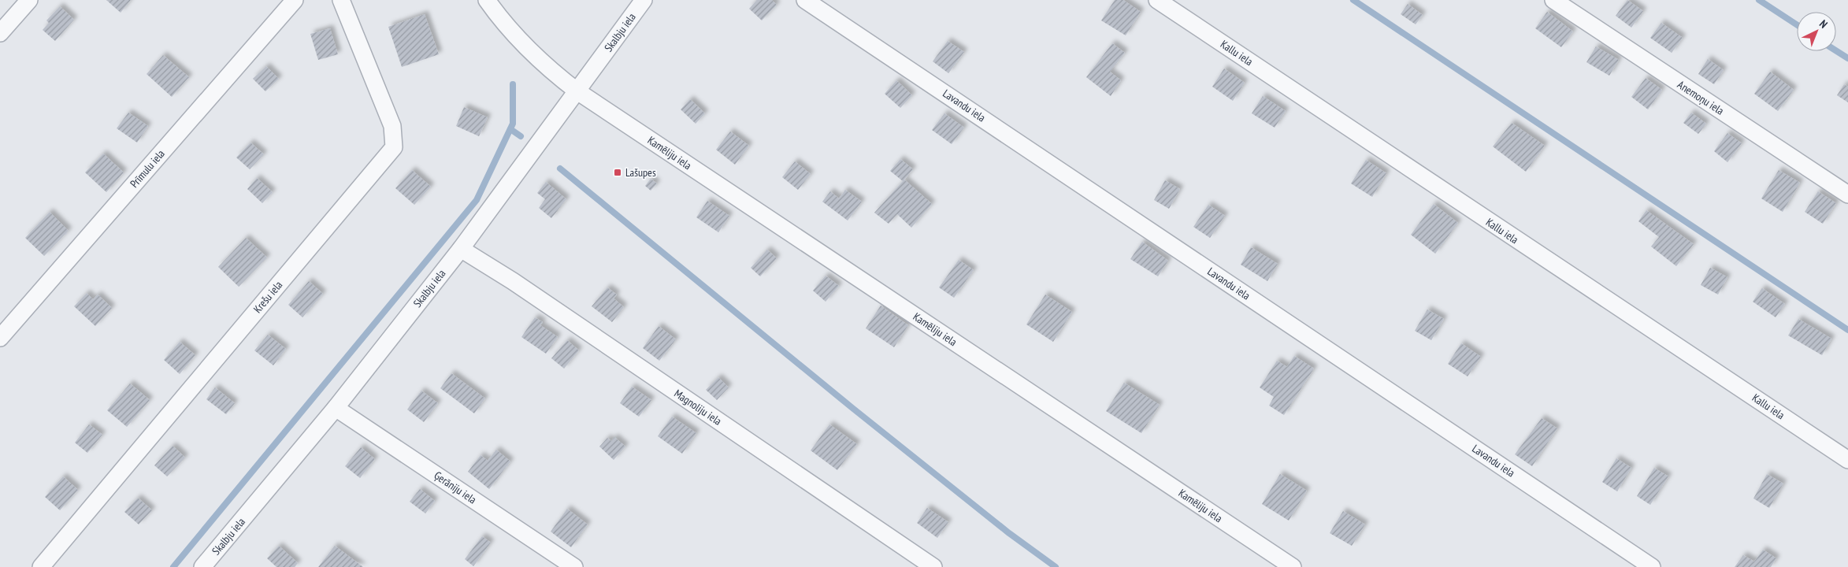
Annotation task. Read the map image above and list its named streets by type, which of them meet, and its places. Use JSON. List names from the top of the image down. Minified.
{"streets":{"street":["Skalbju iela","Kallu iela","Anemoņu iela","Lavandu iela","Kamēliju iela","Prīmulu iela","Krešu iela","Magnoliju iela","Ģerāniju iela"]},"crossings":[["Skalbju iela","Kamēliju iela"],["Skalbju iela","Magnoliju iela"],["Skalbju iela","Ģerāniju iela"]],"places":{"transit":["Lašupes"]},"north":"top right"}
